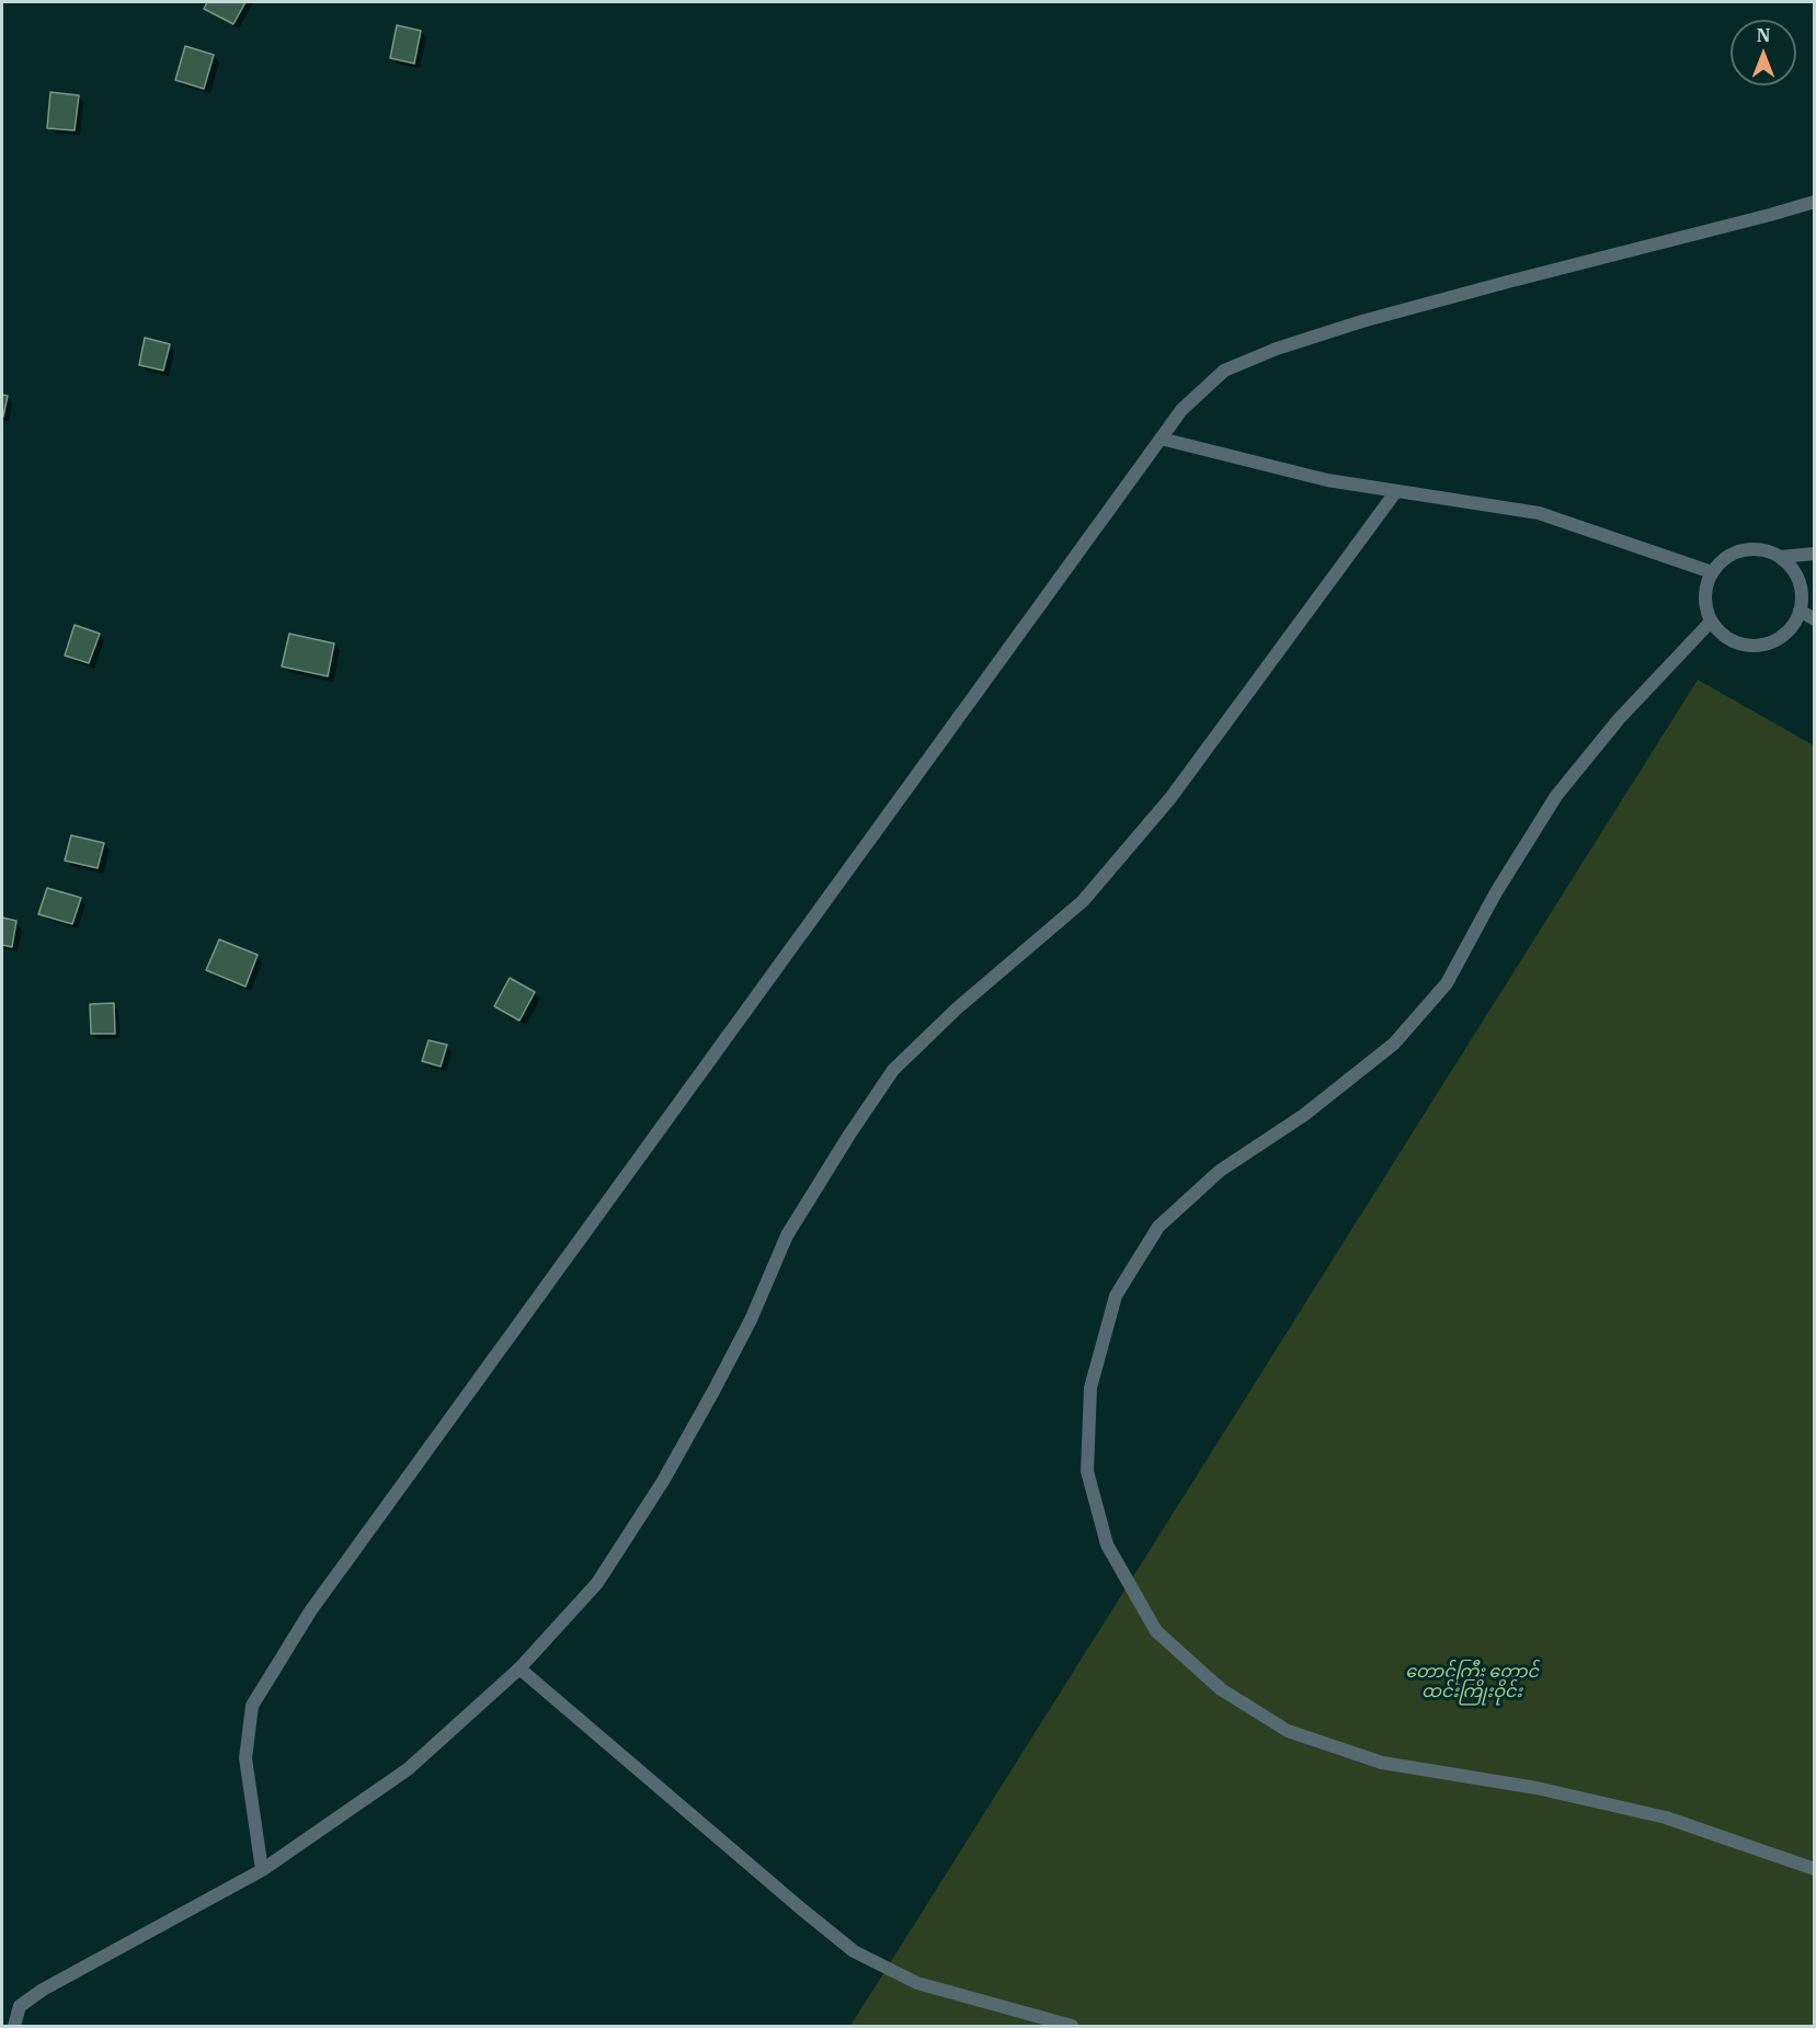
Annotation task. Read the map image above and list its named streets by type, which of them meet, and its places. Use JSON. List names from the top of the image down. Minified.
{"parks":["တောင်ကြီး တောင် ထင်းကြိုးဝိုင်း"],"north":"top"}
